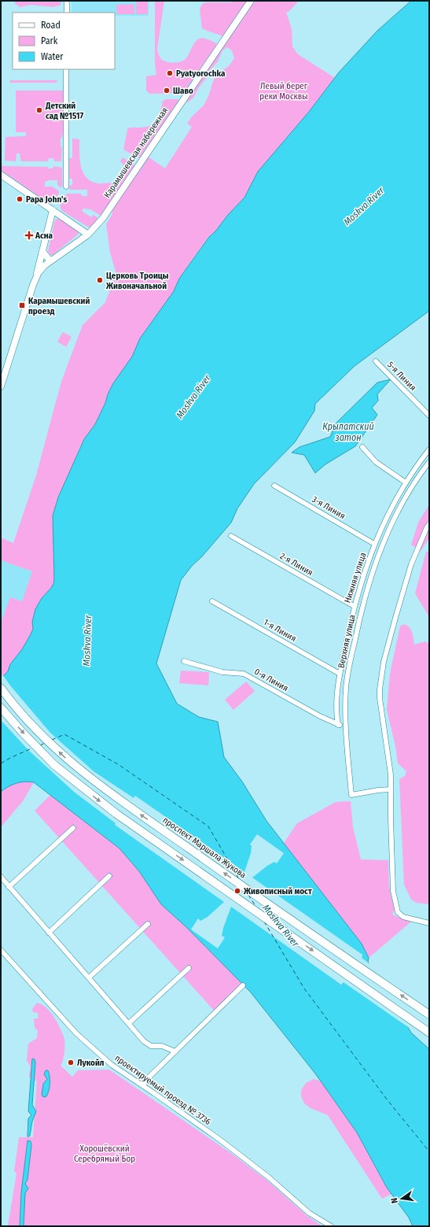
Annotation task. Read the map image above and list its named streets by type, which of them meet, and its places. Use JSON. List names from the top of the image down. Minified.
{"streets":{"main road":["проспект Маршала Жукова"],"street":["Карамышевская набережная","5-я Линия","3-я Линия","2-я Линия","Нижняя улица","1-я Линия","Верхняя улица","0-я Линия","проектируемый проезд № 3736"]},"crossings":[["3-я Линия","Нижняя улица"],["2-я Линия","Нижняя улица"],["Нижняя улица","1-я Линия"],["Нижняя улица","0-я Линия"],["Верхняя улица","0-я Линия"]],"water":["Moskva River","Крылатский затон"],"parks":["Левый берег реки Москвы","Хорошёвский Серебряный Бор"],"places":{"other":["Pyatyorochka","Шаво","Детский сад №1517","Papa John's","Церковь Троицы Живоначальной","Живописный мост","Лукойл"],"health":["Асна"],"transit":["Карамышевский проезд"]},"legend":["Road","Park","Water"],"north":"left"}
